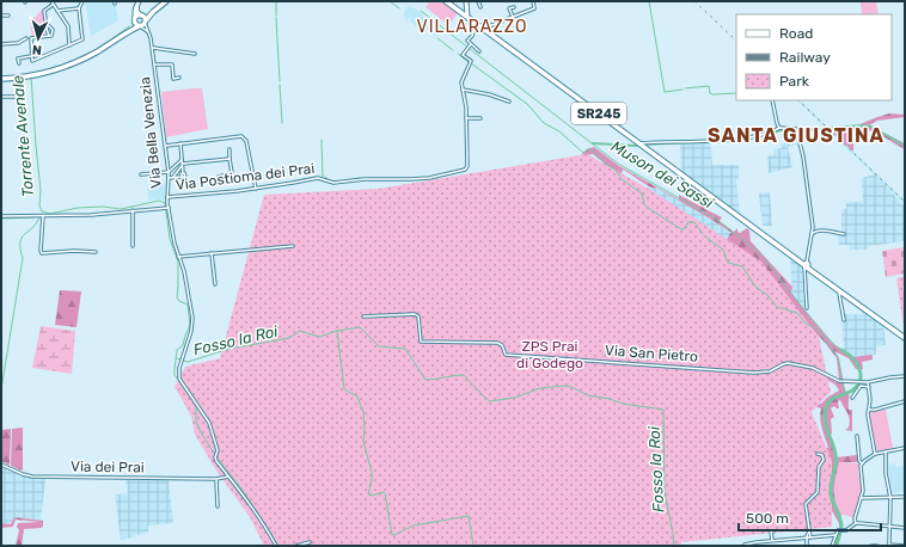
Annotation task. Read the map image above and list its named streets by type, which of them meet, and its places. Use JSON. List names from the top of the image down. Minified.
{"streets":{"main road":["SR245"],"street":["Via Bella Venezia","Via Postioma dei Prai","Via San Pietro","Via dei Prai"]},"crossings":[["Via Bella Venezia","Via Postioma dei Prai"],["Via Bella Venezia","Via dei Prai"]],"districts":["VILLARAZZO","SANTA GIUSTINA"],"water":["Torrente Avenale","Muson dei Sassi","Fosso la Roi"],"parks":["ZPS Prai di Godego"],"legend":["Road","Railway","Park"],"scale_bar":"500 m","north":"bottom"}
